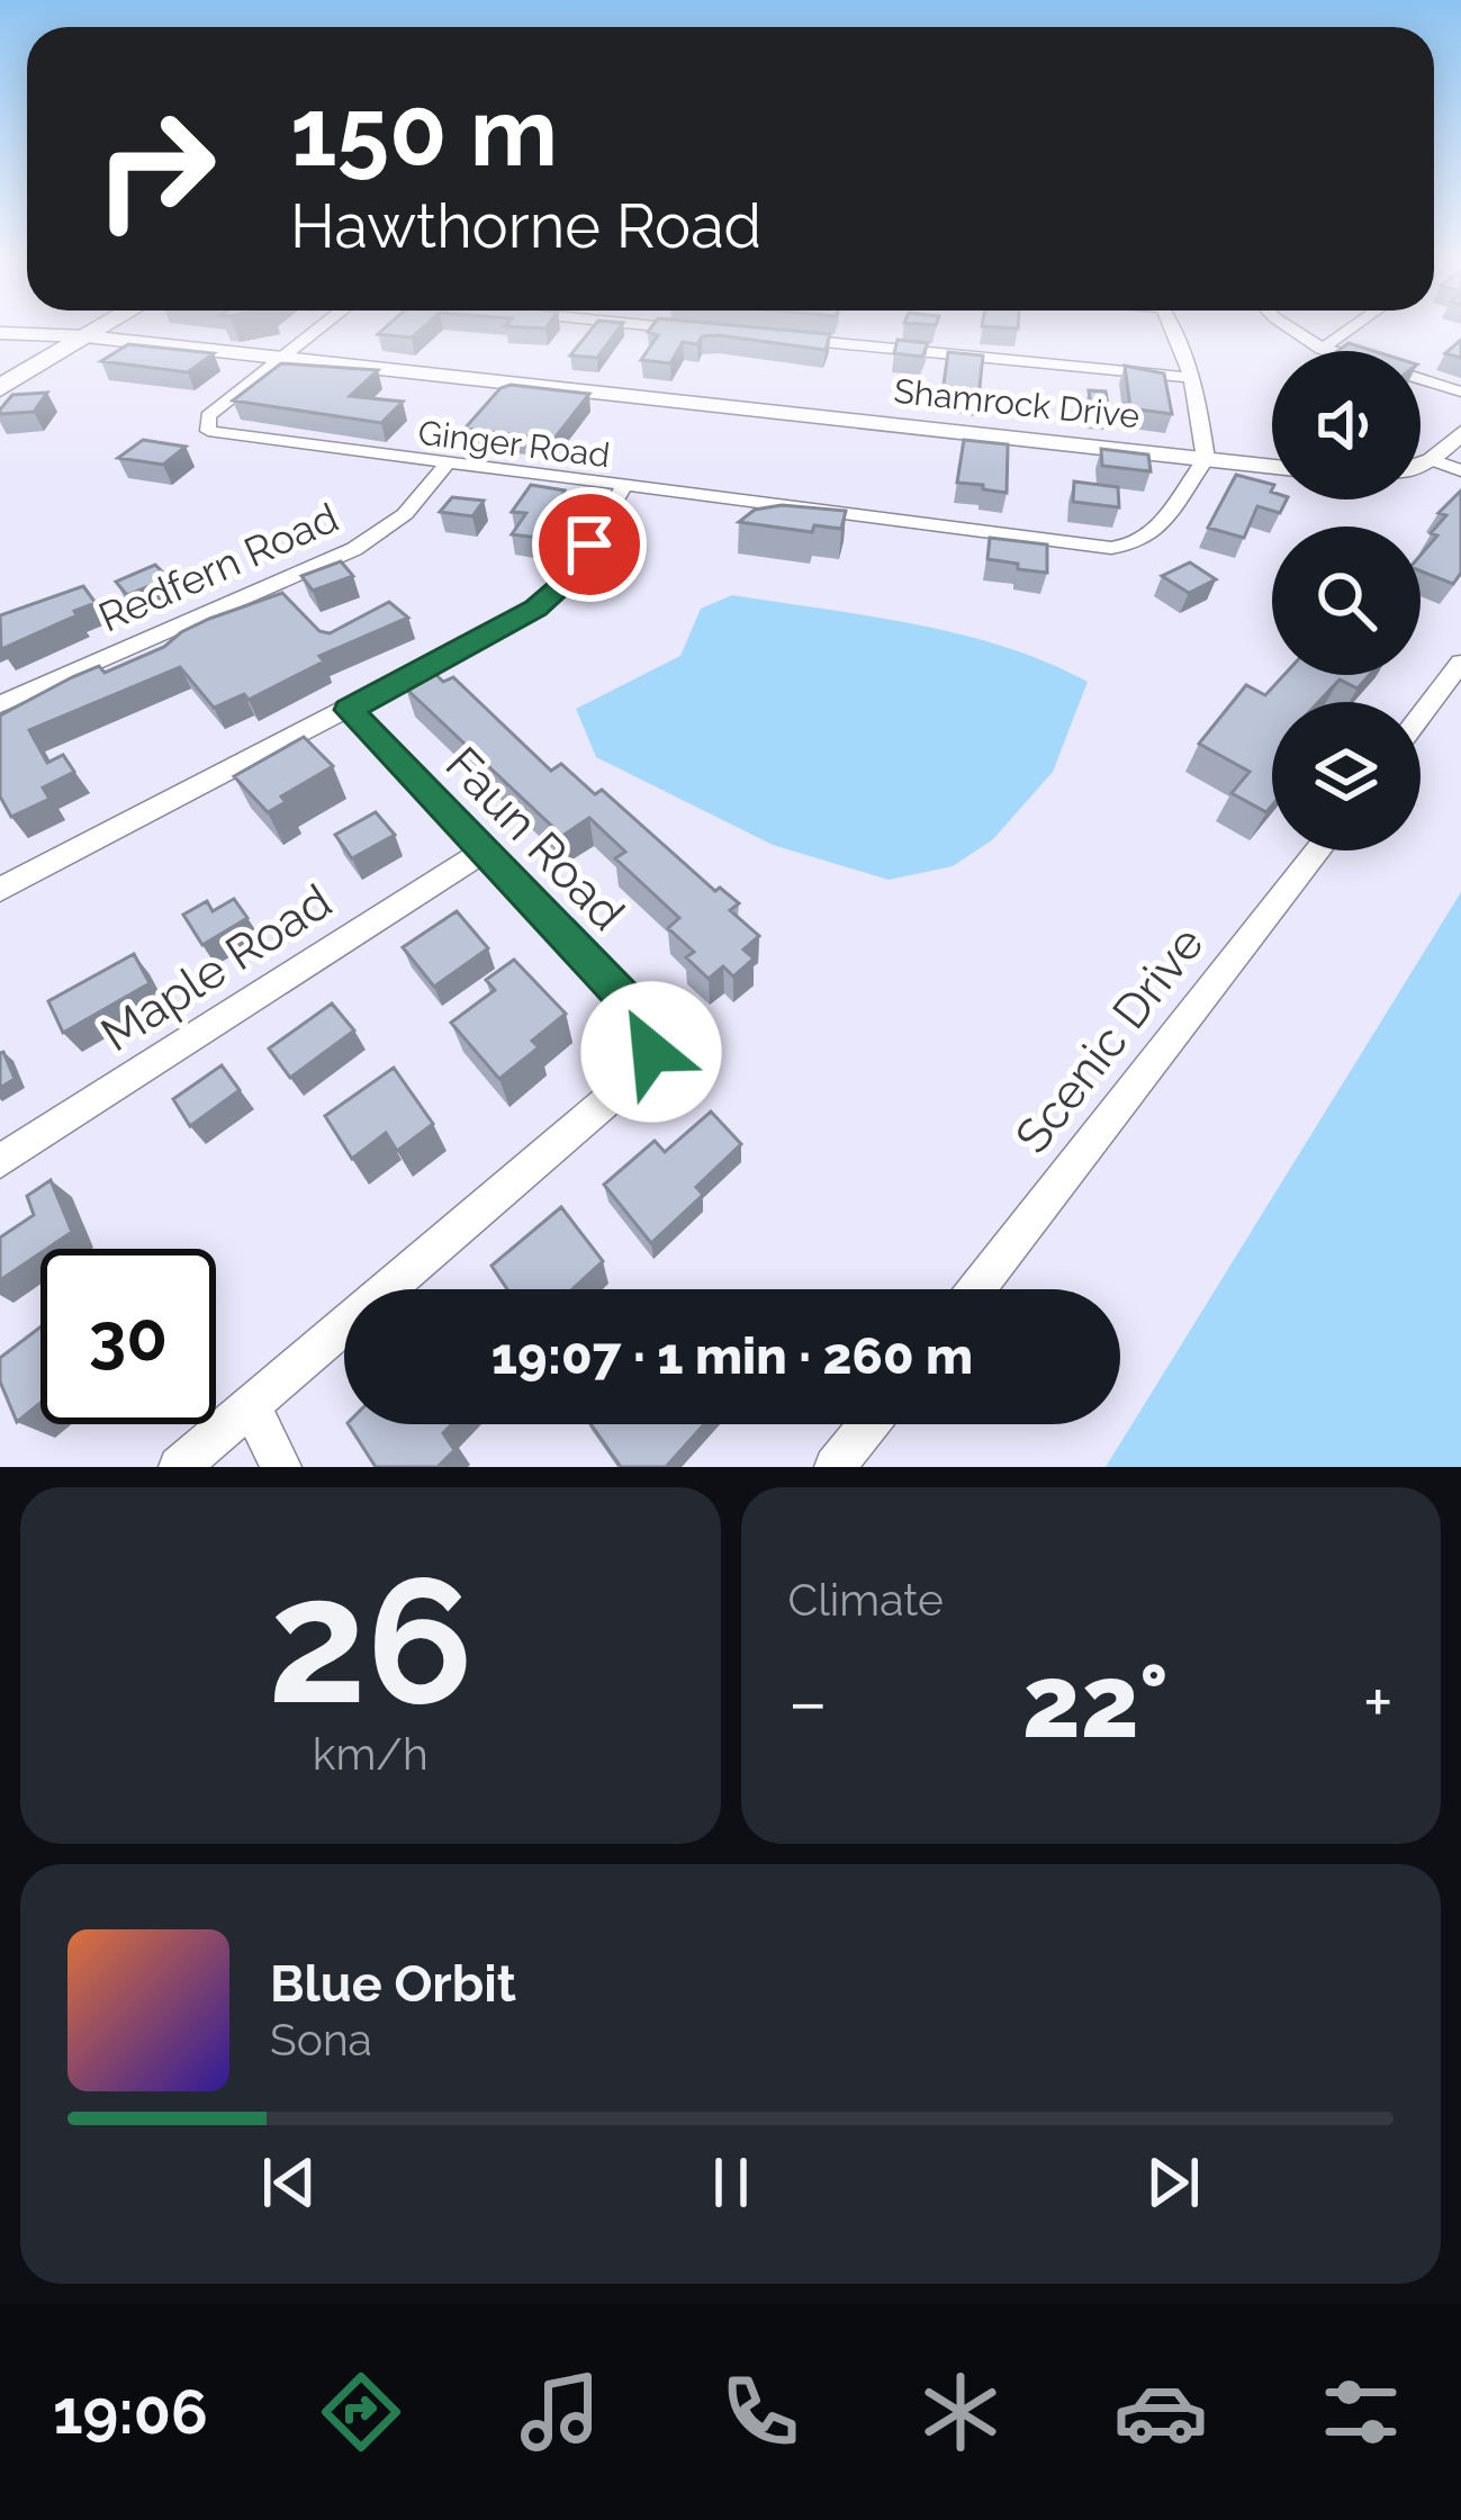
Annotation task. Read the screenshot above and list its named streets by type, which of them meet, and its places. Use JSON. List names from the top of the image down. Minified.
{"streets":{"street":["Shamrock Drive","Ginger Road","Redfern Road","Faun Road","Maple Road","Scenic Drive"]},"crossings":[["Shamrock Drive","Ginger Road"],["Ginger Road","Redfern Road"],["Faun Road","Maple Road"]],"page":{"turn":["150 m","Hawthorne Road"],"limit":"30","trip":"19:07 · 1 min · 260 m","tile":[["26","km/h"],"Climate"],"heat":["−","22°","+"],"song":["Blue Orbit","Sona"],"tabs":"19:06"}}
